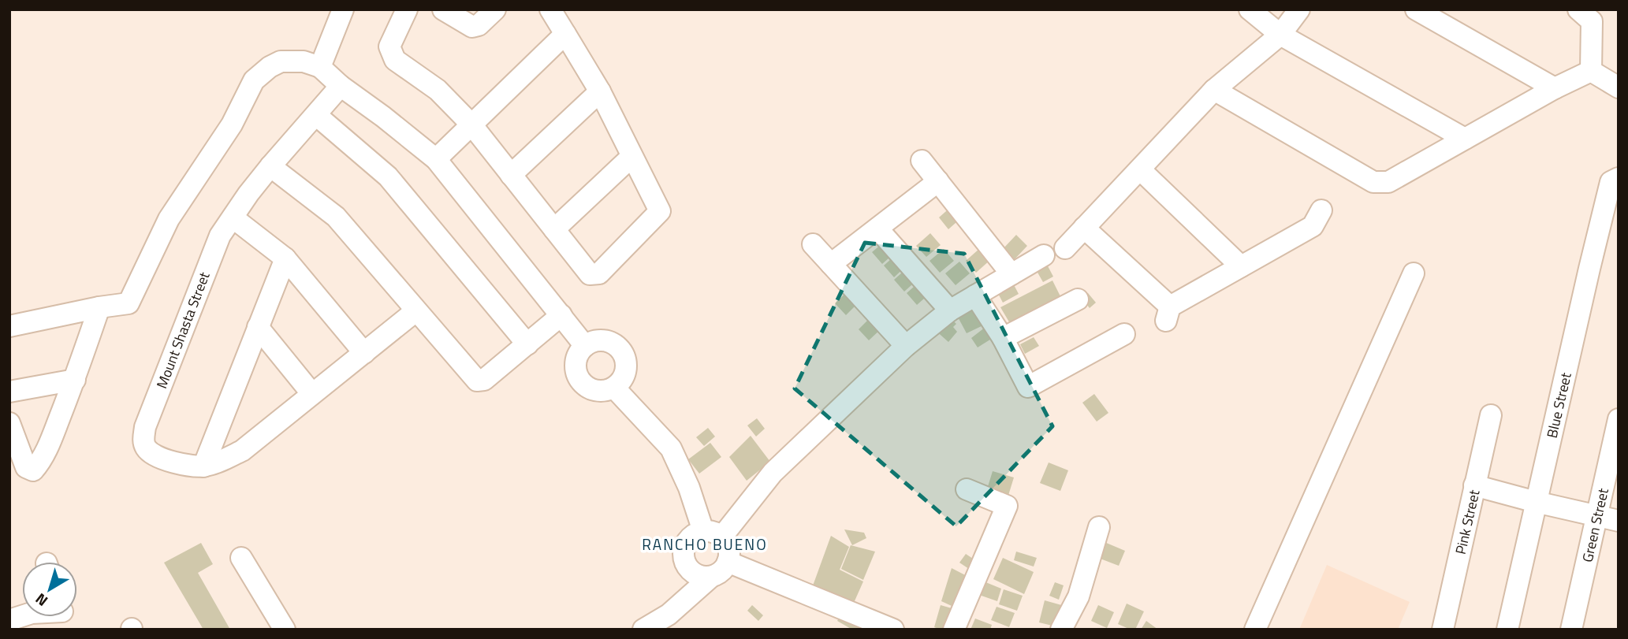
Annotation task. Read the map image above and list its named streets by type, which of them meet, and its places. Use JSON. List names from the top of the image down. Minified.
{"streets":{"street":["Mount Shasta Street","Blue Street","Pink Street","Green Street"]},"districts":["RANCHO BUENO"],"north":"bottom left"}
